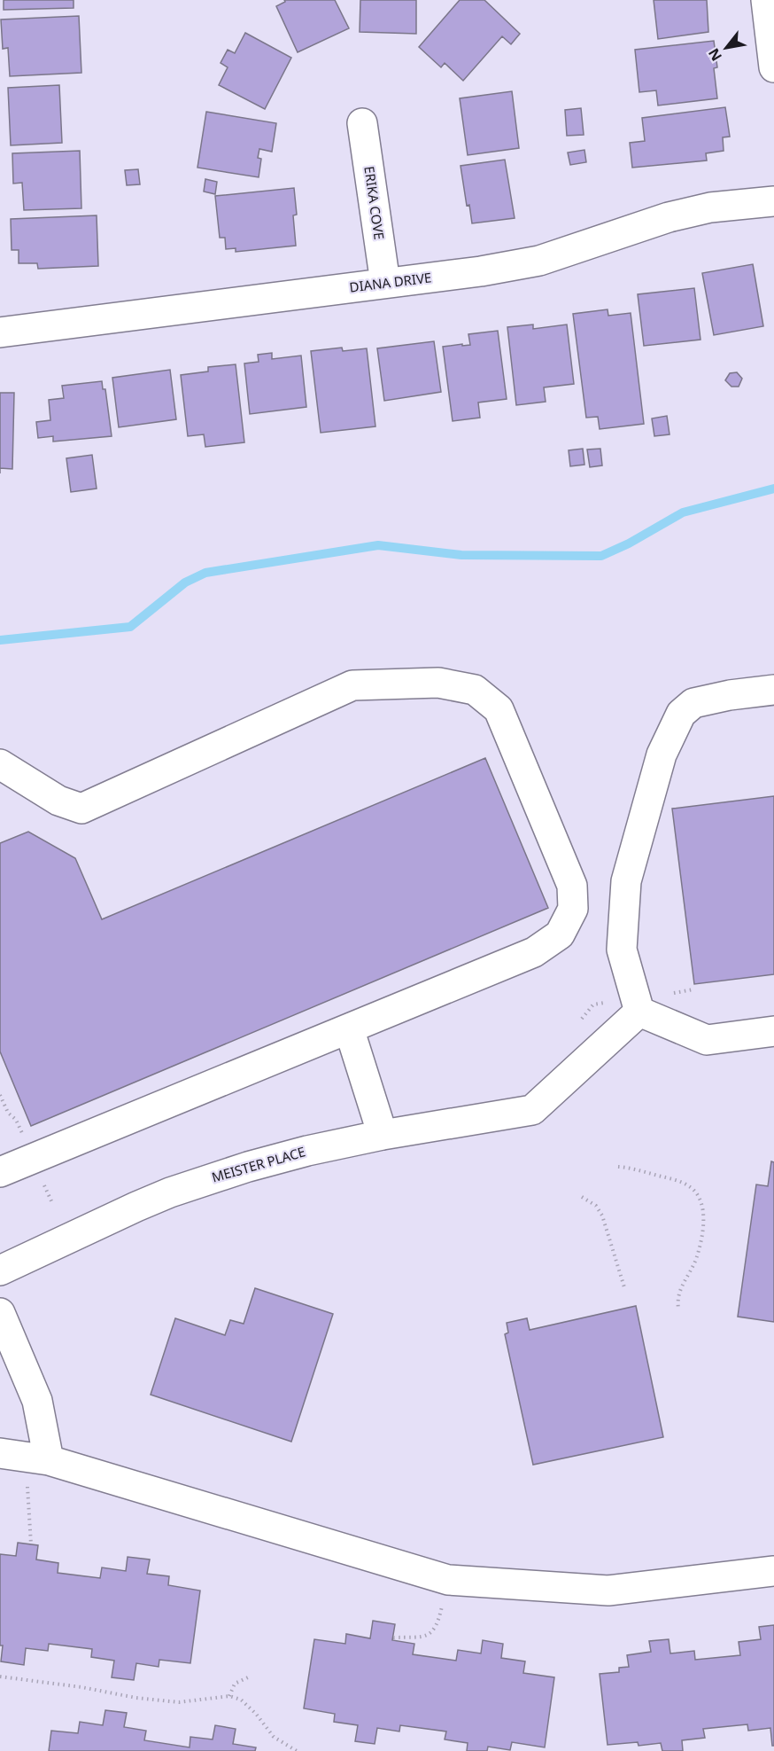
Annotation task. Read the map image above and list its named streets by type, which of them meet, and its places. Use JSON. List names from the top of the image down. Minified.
{"streets":{"street":["ERIKA COVE","DIANA DRIVE","MEISTER PLACE"]},"crossings":[["ERIKA COVE","DIANA DRIVE"]],"north":"bottom left"}
